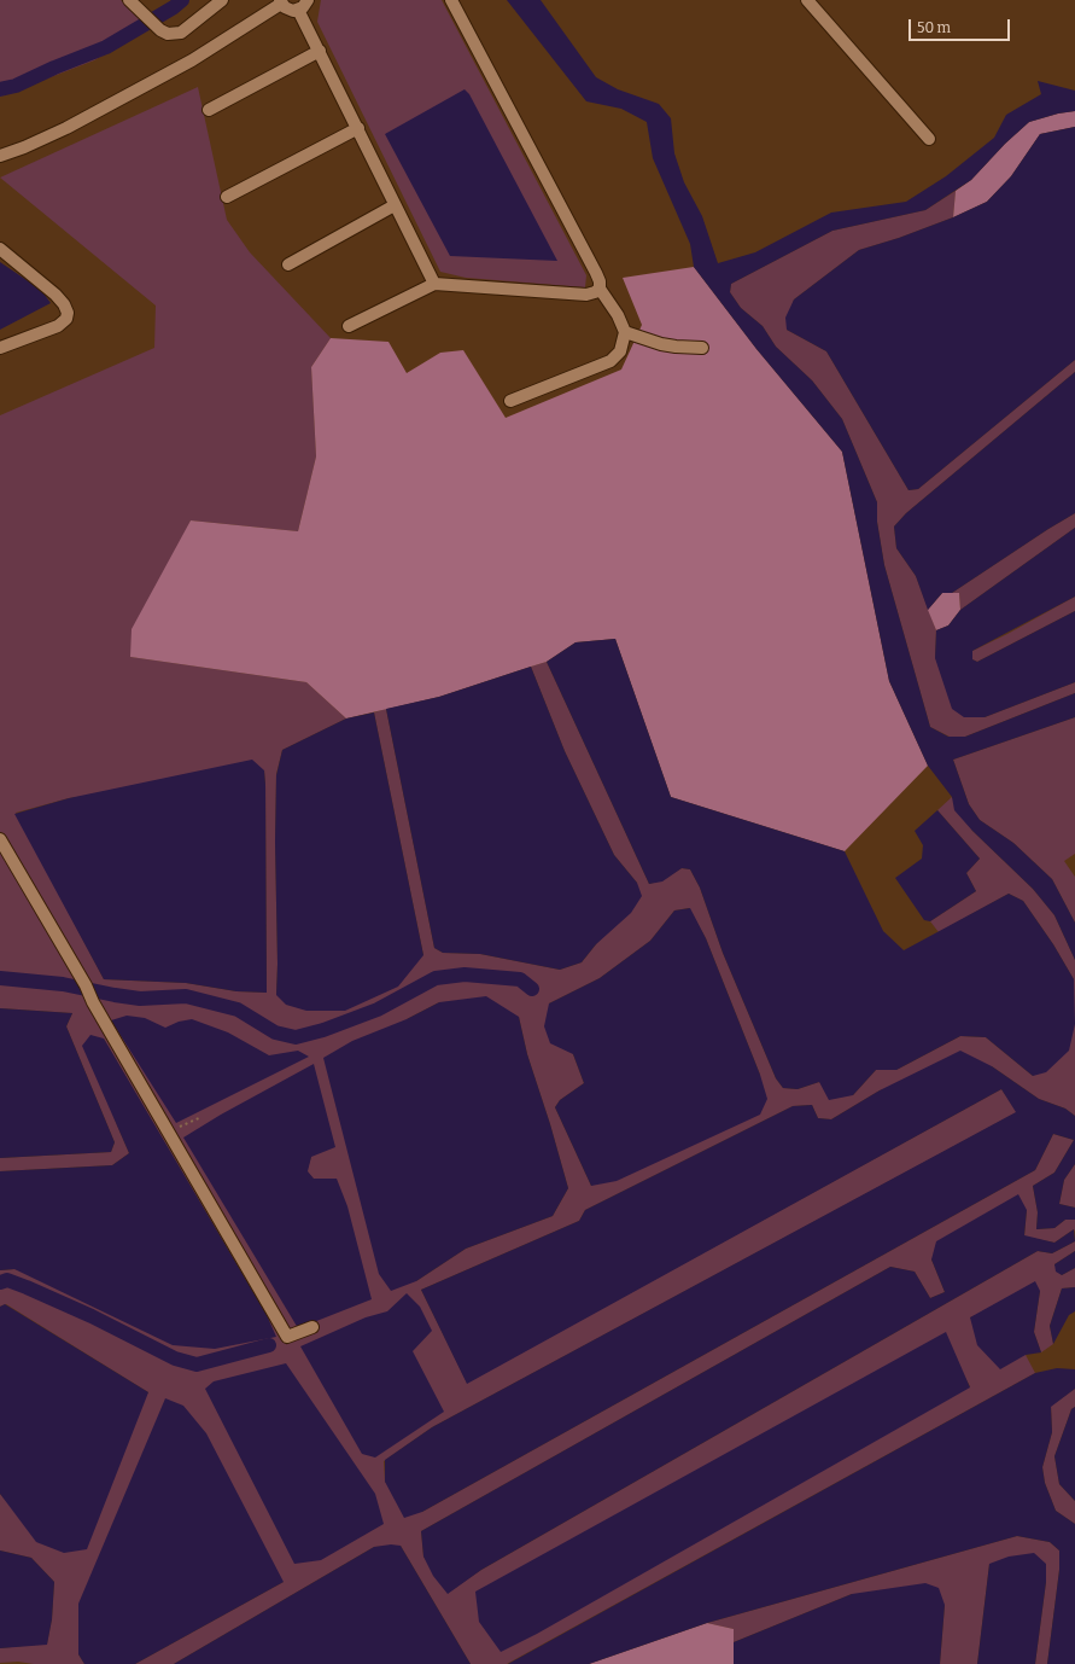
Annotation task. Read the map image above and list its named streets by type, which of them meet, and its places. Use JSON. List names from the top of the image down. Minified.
{"scale_bar":"50 m"}
